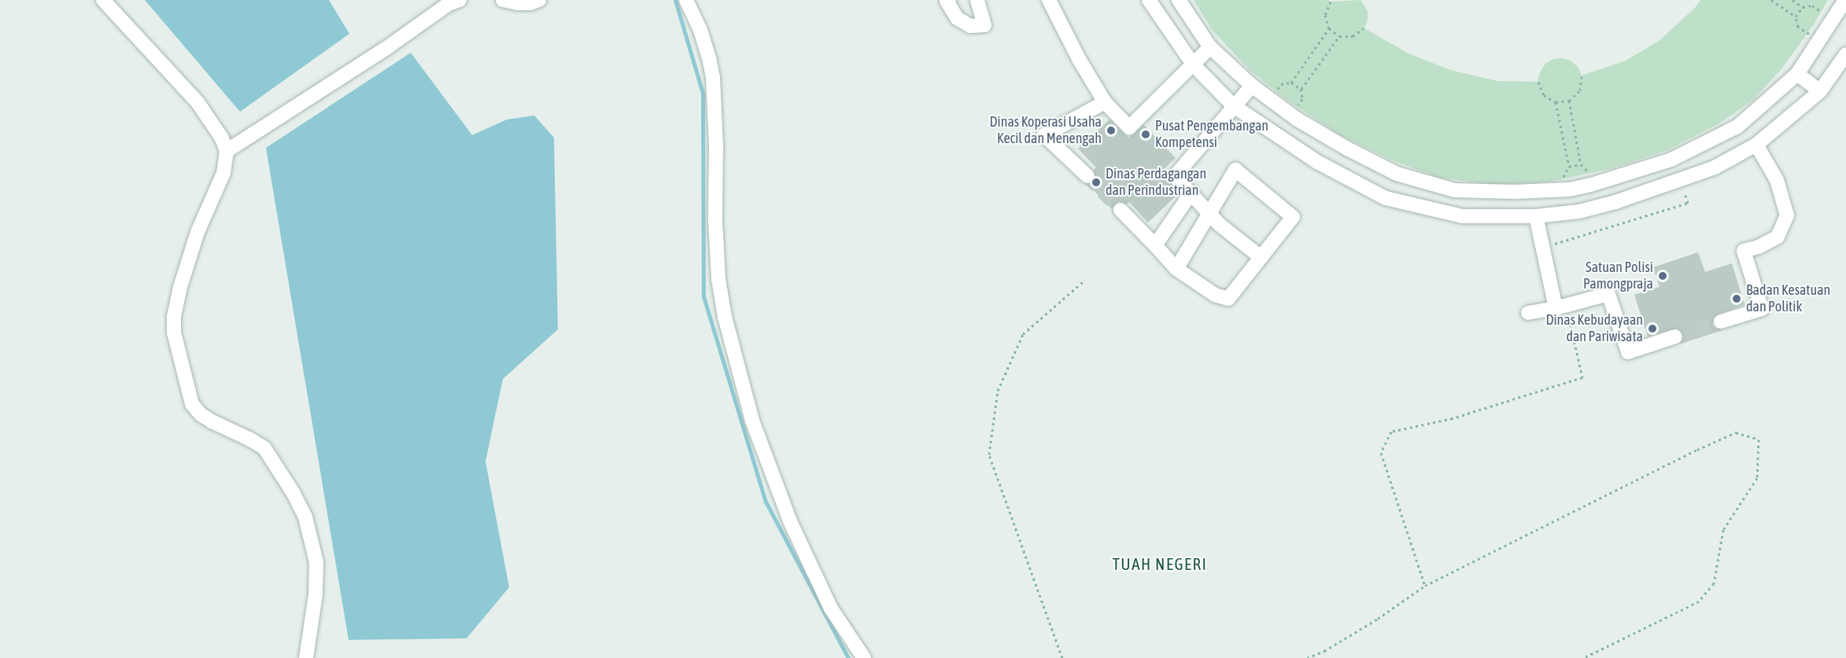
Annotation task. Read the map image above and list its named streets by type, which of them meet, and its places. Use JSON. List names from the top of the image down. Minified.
{"districts":["TUAH NEGERI"],"places":["Dinas Koperasi Usaha Kecil dan Menengah","Pusat Pengembangan Kompetensi","Dinas Perdagangan dan Perindustrian","Satuan Polisi Pamongpraja","Badan Kesatuan dan Politik","Dinas Kebudayaan dan Pariwisata"]}
